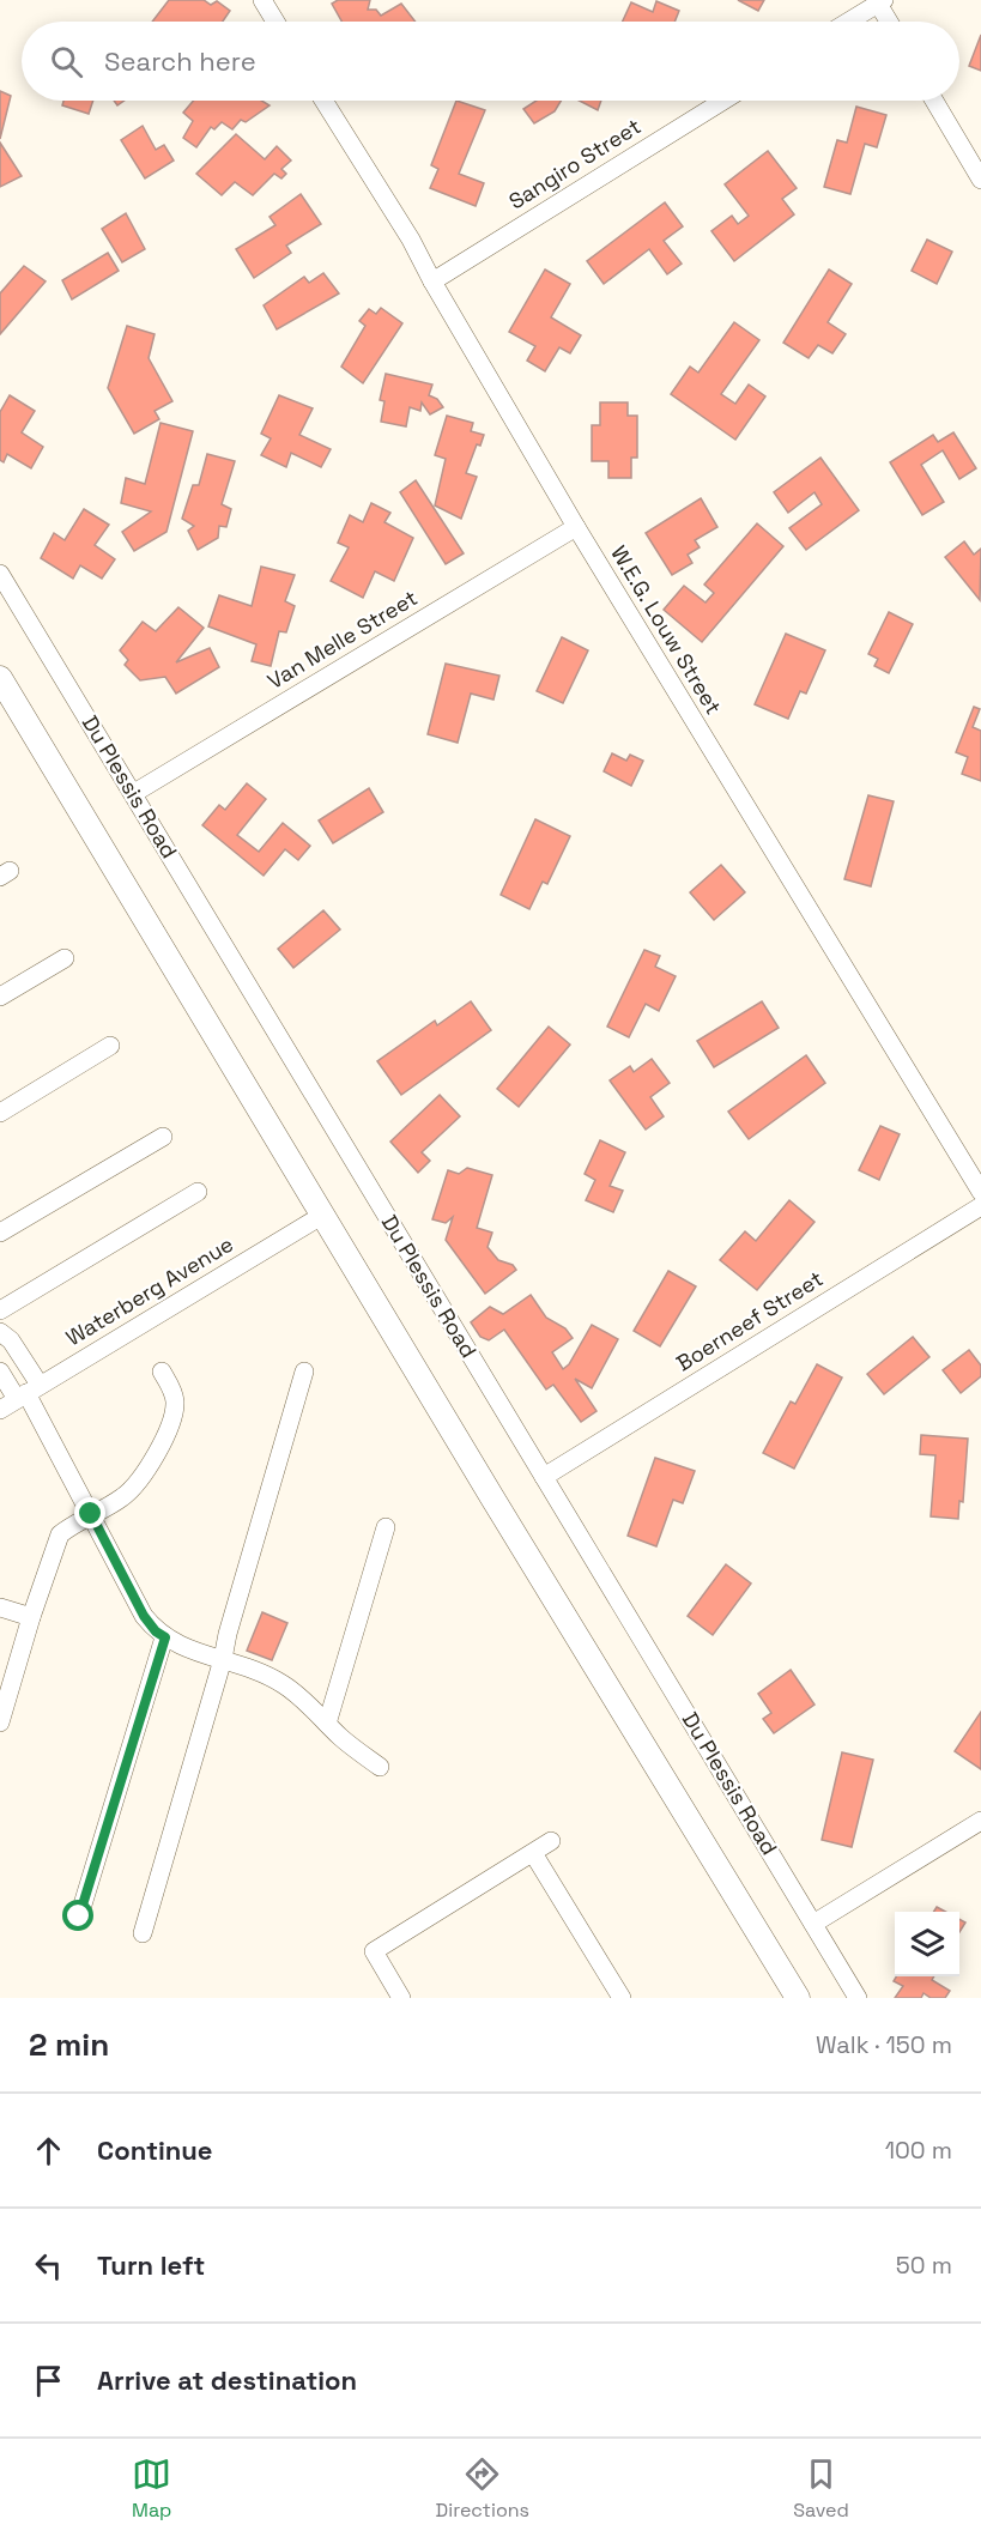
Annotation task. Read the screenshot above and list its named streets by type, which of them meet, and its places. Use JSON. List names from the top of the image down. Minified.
{"streets":{"street":["Sangiro Street","W.E.G. Louw Street","Van Melle Street","Du Plessis Road","Waterberg Avenue","Boerneef Street"]},"crossings":[["Sangiro Street","W.E.G. Louw Street"],["W.E.G. Louw Street","Van Melle Street"],["Van Melle Street","Du Plessis Road"],["Du Plessis Road","Boerneef Street"]],"page":{"search":"Search here","heading":["2 min","Walk · 150 m"],"list":[["Continue","100 m"],["Turn left","50 m"],"Arrive at destination"],"nav":["Map","Directions","Saved"]}}
